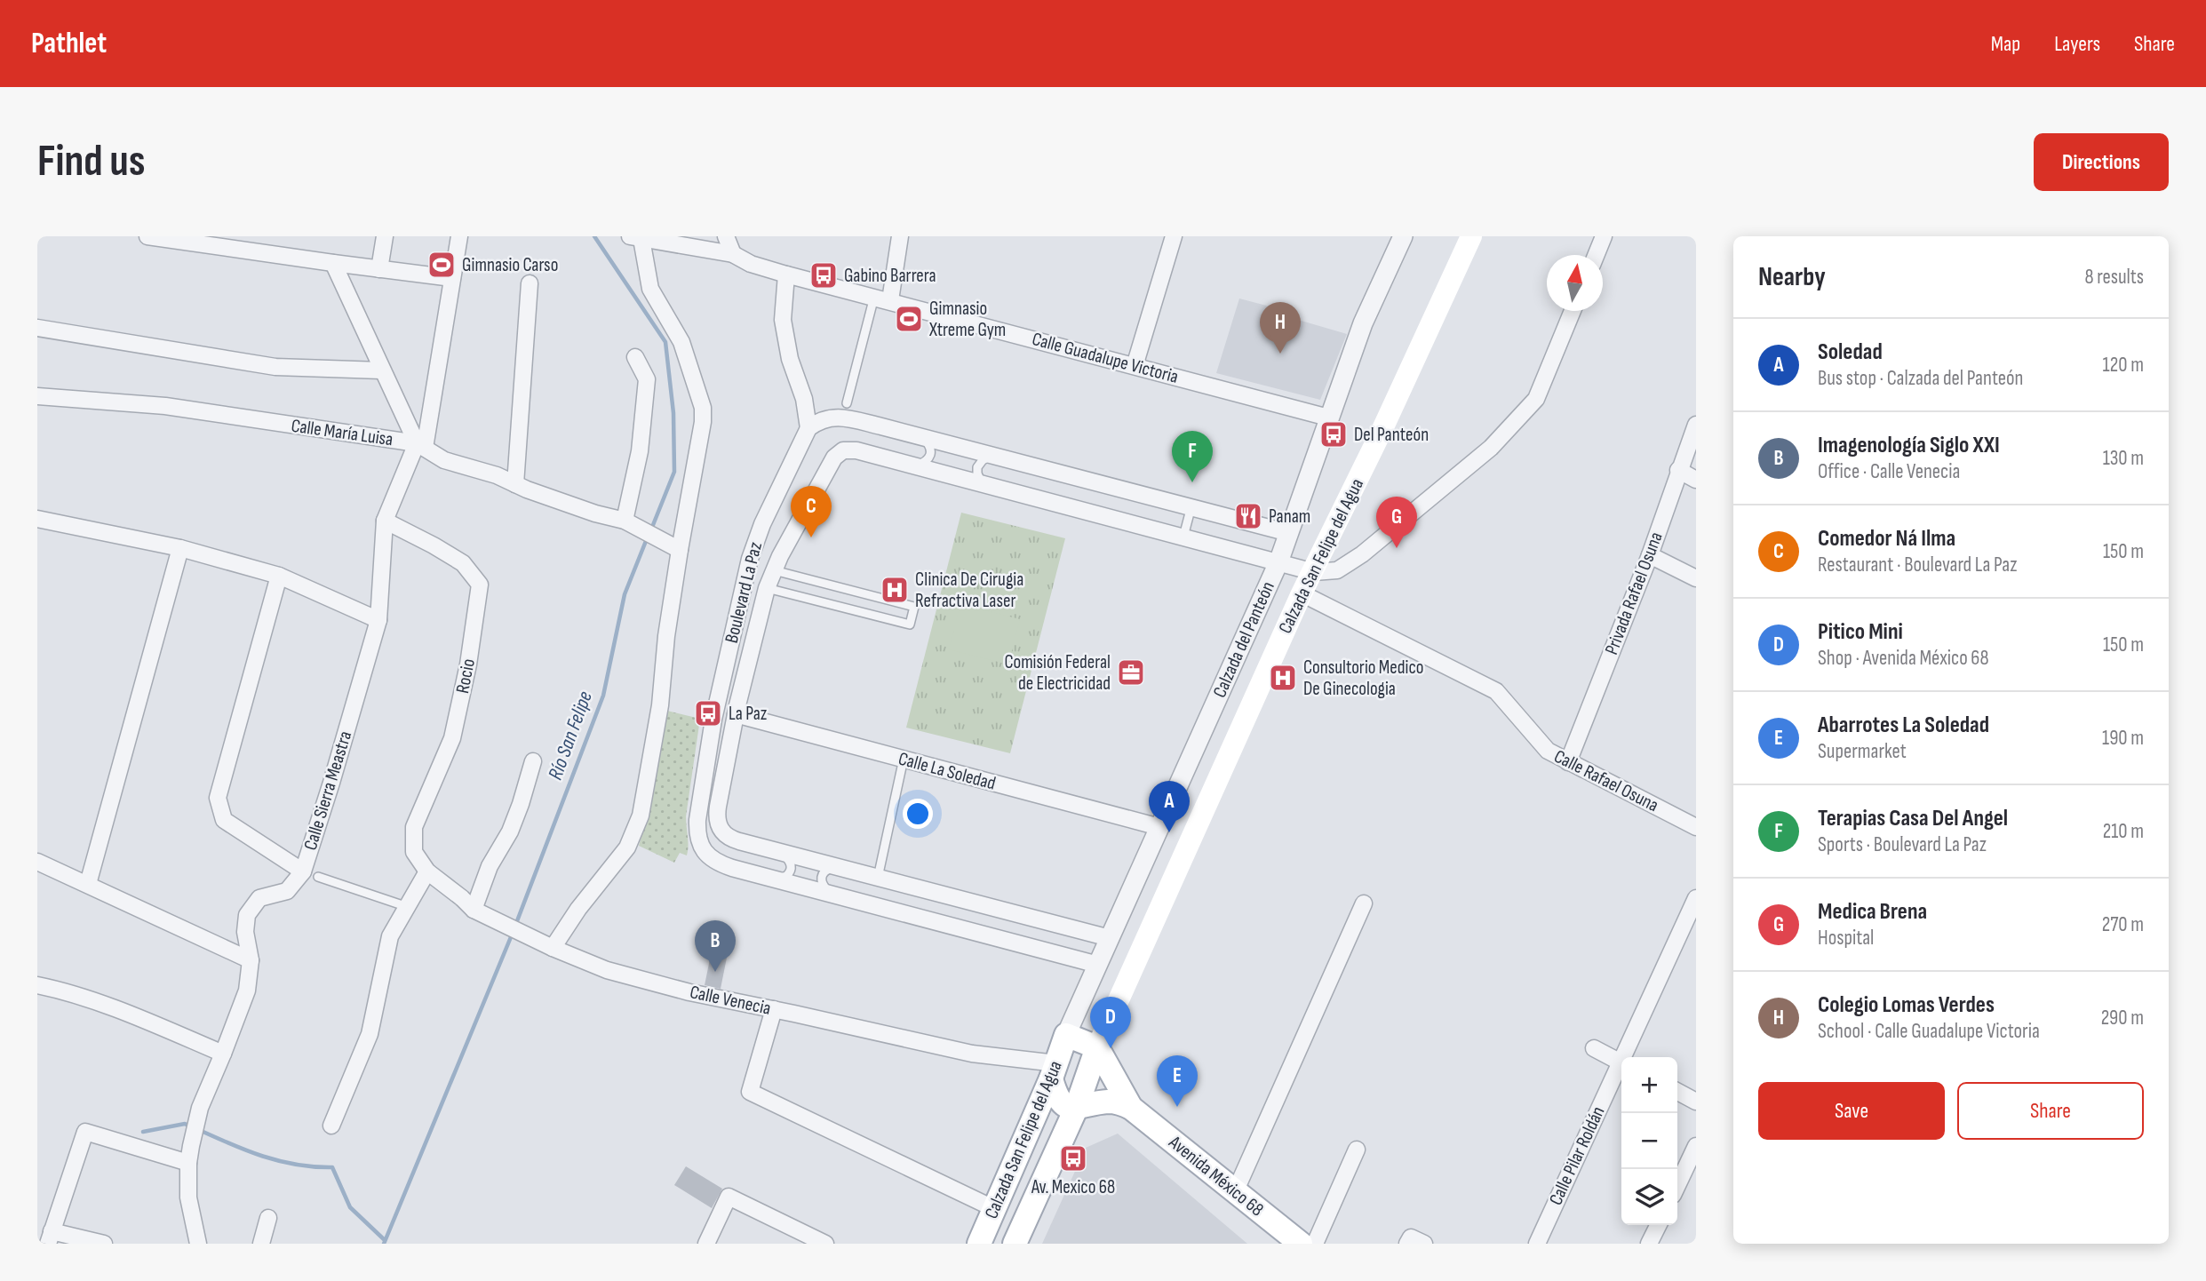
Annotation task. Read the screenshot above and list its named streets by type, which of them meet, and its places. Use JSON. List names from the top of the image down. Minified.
{"streets":{"main road":["Calzada San Felipe del Agua","Avenida México 68"],"street":["Calle Guadalupe Victoria","Calle María Luisa","Boulevard La Paz","Privada Rafael Osuna","Calzada del Panteón","Rocio","Calle La Soledad","Calle Rafael Osuna","Calle Sierra Meastra","Calle Venecia","Calle Pilar Roldán"]},"crossings":[["Calle Guadalupe Victoria","Calzada del Panteón"],["Calle María Luisa","Calle Sierra Meastra"],["Calzada San Felipe del Agua","Boulevard La Paz"],["Calzada San Felipe del Agua","Calzada del Panteón"],["Calzada San Felipe del Agua","Calle Rafael Osuna"],["Calzada San Felipe del Agua","Calle Venecia"],["Calzada San Felipe del Agua","Avenida México 68"],["Boulevard La Paz","Calzada del Panteón"],["Boulevard La Paz","Calle La Soledad"],["Privada Rafael Osuna","Calle Rafael Osuna"],["Calzada del Panteón","Calle La Soledad"],["Rocio","Calle Sierra Meastra"],["Rocio","Calle Venecia"]],"water":["Río San Felipe"],"places":{"sports":["Gimnasio Carso","Gimnasio Xtreme Gym"],"bus stop":["Gabino Barrera","Del Panteón","La Paz","Av. Mexico 68"],"restaurant":["Panam"],"hospital":["Clinica De Cirugia Refractiva Laser","Consultorio Medico De Ginecologia"],"office":["Comisión Federal de Electricidad"]},"north":"top","page":{"header":"Pathlet","nav":["Map","Layers","Share"],"buttons":["Directions",["Save","Share"]],"title":"Find us","heading":["Nearby","8 results"],"pins":["H","F","C","G","A","B","D","E"],"list":[{"mark":"A","name":"Soledad","note":"Bus stop · Calzada del Panteón","value":"120 m"},{"mark":"B","name":"Imagenología Siglo XXI","note":"Office · Calle Venecia","value":"130 m"},{"mark":"C","name":"Comedor Ná Ilma","note":"Restaurant · Boulevard La Paz","value":"150 m"},{"mark":"D","name":"Pitico Mini","note":"Shop · Avenida México 68","value":"150 m"},{"mark":"E","name":"Abarrotes La Soledad","note":"Supermarket","value":"190 m"},{"mark":"F","name":"Terapias Casa Del Angel","note":"Sports · Boulevard La Paz","value":"210 m"},{"mark":"G","name":"Medica Brena","note":"Hospital","value":"270 m"},{"mark":"H","name":"Colegio Lomas Verdes","note":"School · Calle Guadalupe Victoria","value":"290 m"}],"map_buttons":["+","−"]}}
